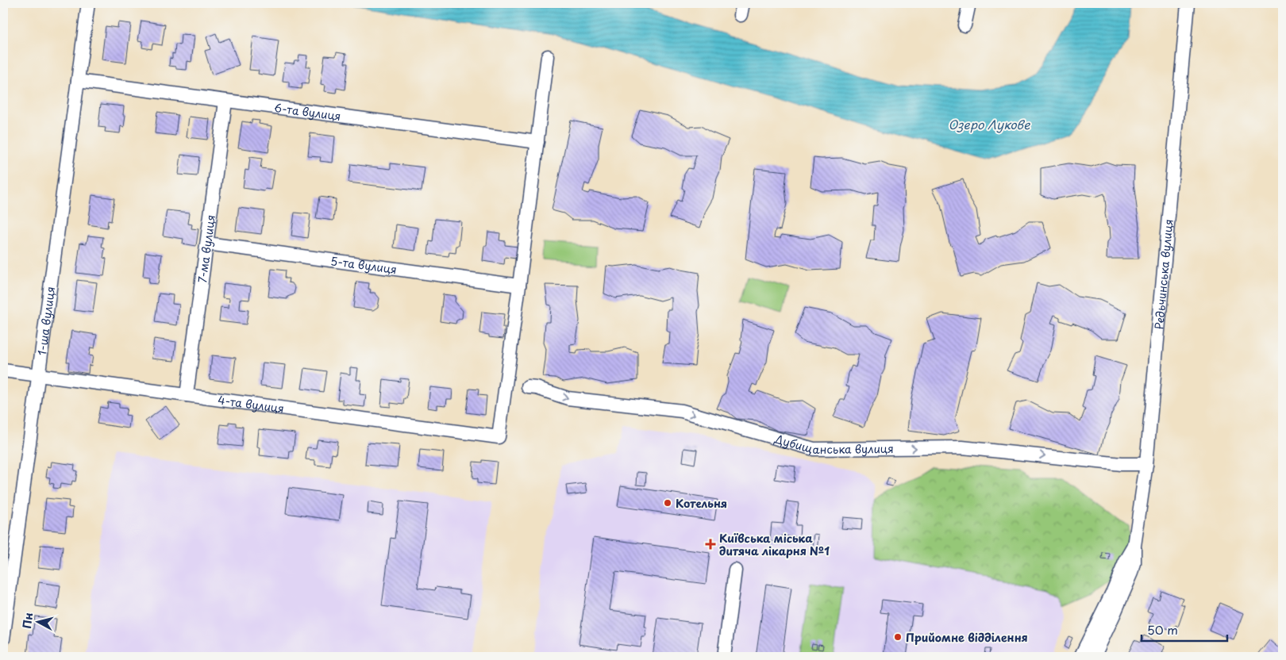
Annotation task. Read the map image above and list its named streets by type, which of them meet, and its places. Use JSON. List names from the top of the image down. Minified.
{"streets":{"street":["6-та вулиця","7-ма вулиця","5-та вулиця","Редьчинська вулиця","1-ша вулиця","4-та вулиця","Дубищанська вулиця"]},"crossings":[["6-та вулиця","7-ма вулиця"],["6-та вулиця","1-ша вулиця"],["7-ма вулиця","5-та вулиця"],["7-ма вулиця","4-та вулиця"],["5-та вулиця","4-та вулиця"],["Редьчинська вулиця","Дубищанська вулиця"],["1-ша вулиця","4-та вулиця"]],"one_way":["Дубищанська вулиця"],"water":["Озеро Лукове"],"places":{"other":["Котельня","Прийомне відділення"],"health":["Київська міська дитяча лікарня №1"]},"scale_bar":"50 m","north":"left"}
